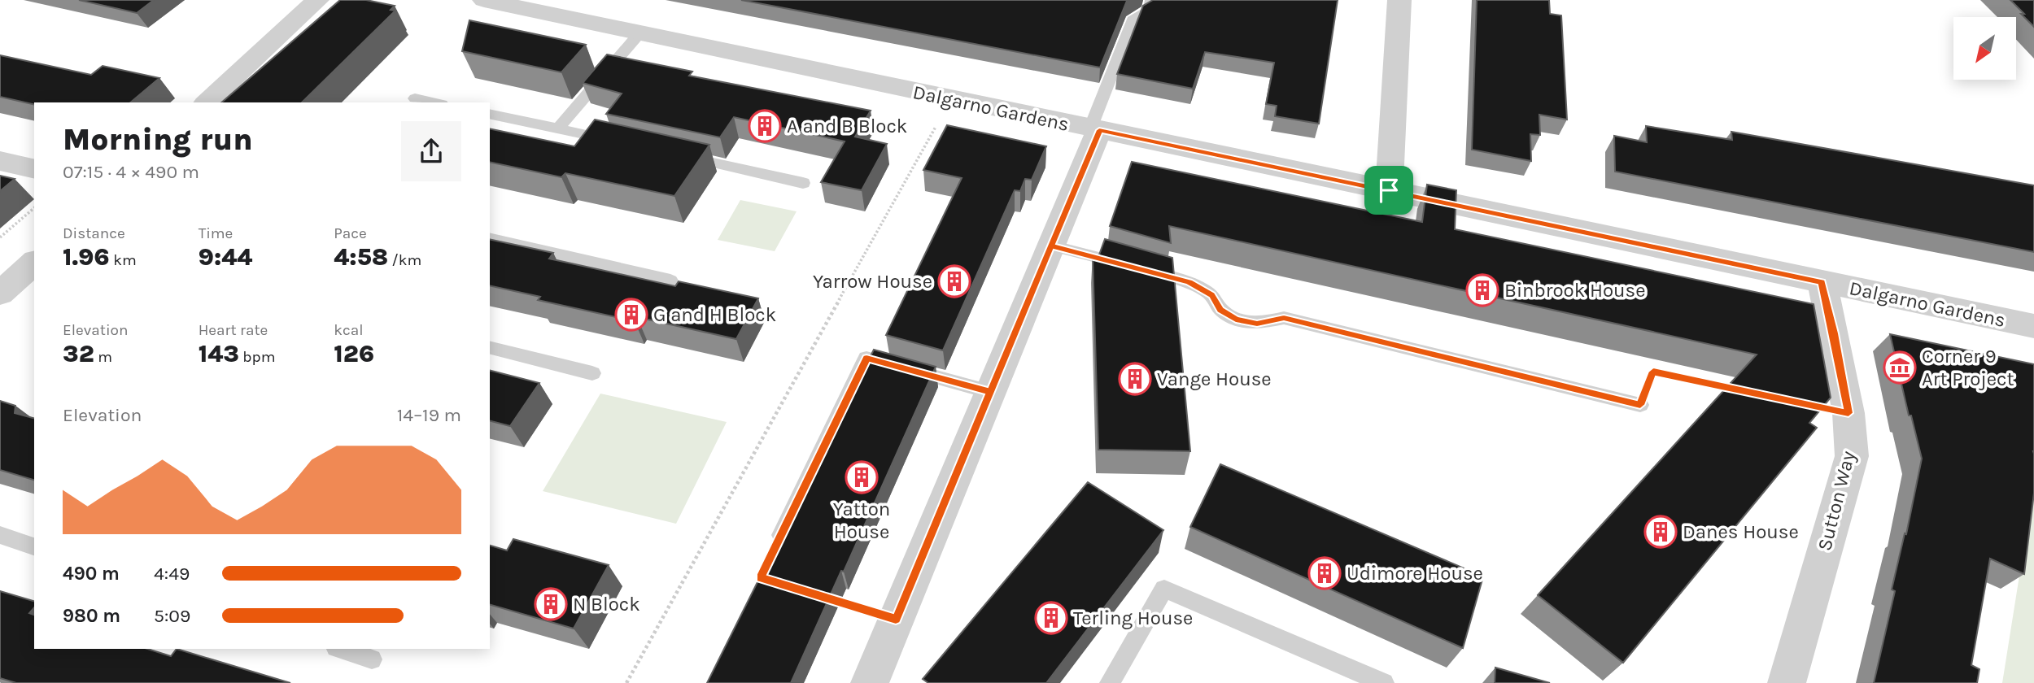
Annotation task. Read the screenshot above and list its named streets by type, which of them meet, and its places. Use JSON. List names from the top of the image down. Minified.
{"streets":{"street":["Dalgarno Gardens","Sutton Way"]},"crossings":[["Dalgarno Gardens","Sutton Way"]],"places":{"building":["A and B Block","Yarrow House","Binbrook House","G and H Block","Vange House","Yatton House","Danes House","Udimore House","N Block","Terling House"],"museum":["Corner 9 Art Project"]},"north":"bottom left","page":{"heading":["Morning run","07:15 · 4 × 490 m"],"stats":[["Distance","1.96 km"],["Time","9:44"],["Pace","4:58 /km"],["Elevation","32 m"],["Heart rate","143 bpm"],["kcal","126"]],"chart":["Elevation","14–19 m"],"list":[{"name":"490 m","note":"4:49"},{"name":"980 m","note":"5:09"}]}}
